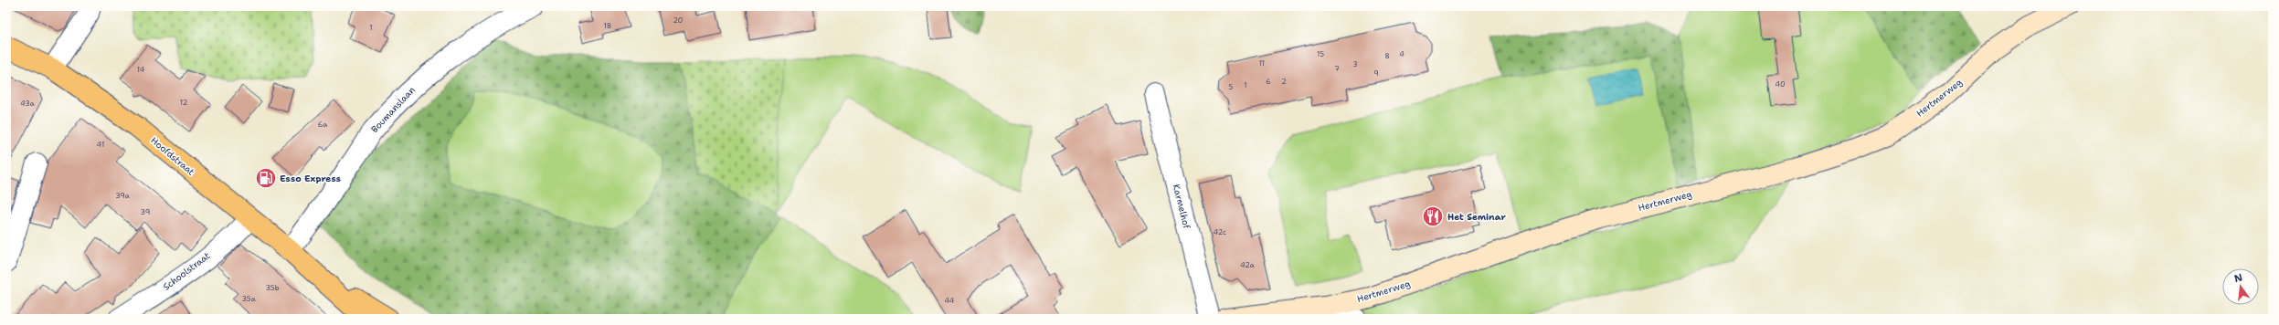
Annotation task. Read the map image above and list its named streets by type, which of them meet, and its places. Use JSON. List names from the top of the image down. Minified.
{"streets":{"main road":["Hoofdstraat"],"street":["Hertmerweg","Boumanslaan","Karmelhof","Schoolstraat"]},"crossings":[["Boumanslaan","Hoofdstraat"],["Hoofdstraat","Schoolstraat"]],"places":{"fuel station":["Esso Express"],"restaurant":["Het Seminar"]},"house_numbers":["20","18","1","15","4","8","11","3","7","14","9","6","2","40","1","5","12","43a","6a","41","39a","39","42c","42a","35b","35a","44"],"north":"top"}
